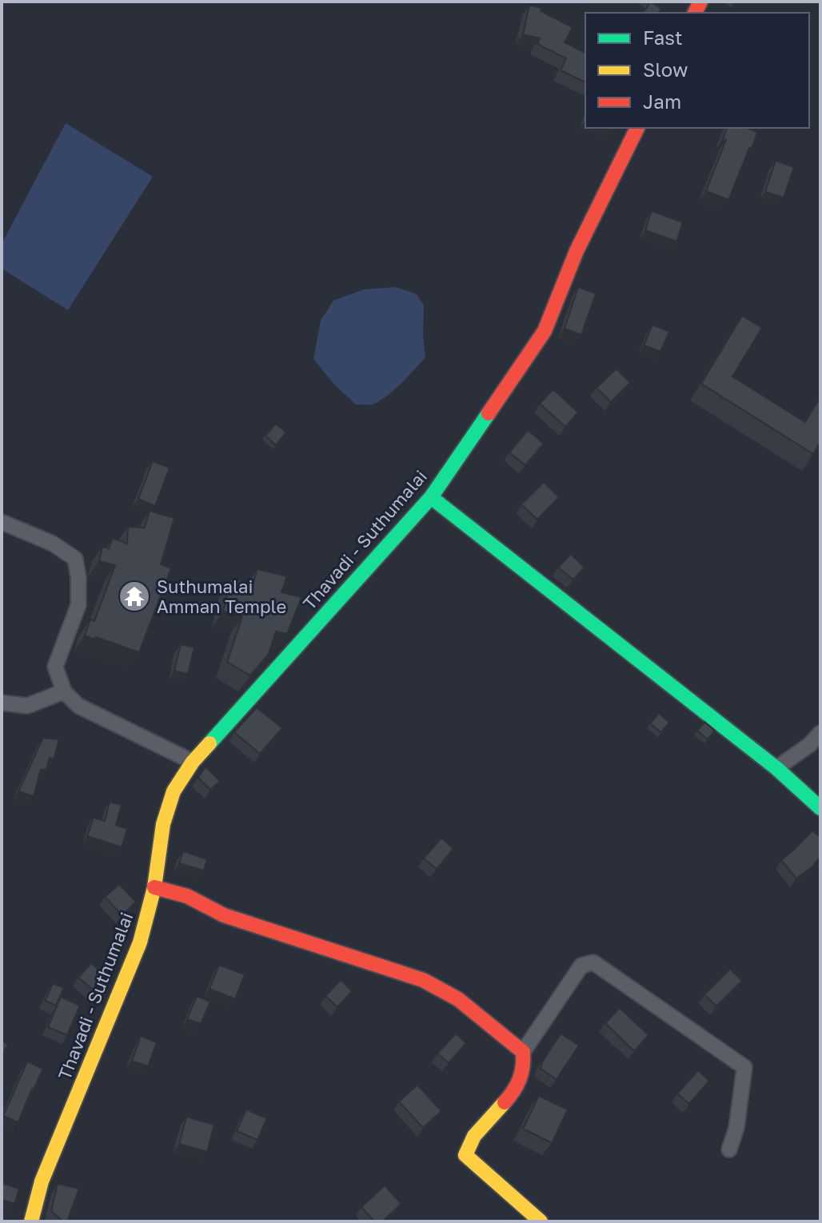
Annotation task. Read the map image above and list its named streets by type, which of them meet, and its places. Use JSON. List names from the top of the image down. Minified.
{"streets":{"main road":["Thavadi - Suthumalai"]},"places":{"temple":["Suthumalai Amman Temple"]},"legend":["Fast","Slow","Jam"]}
